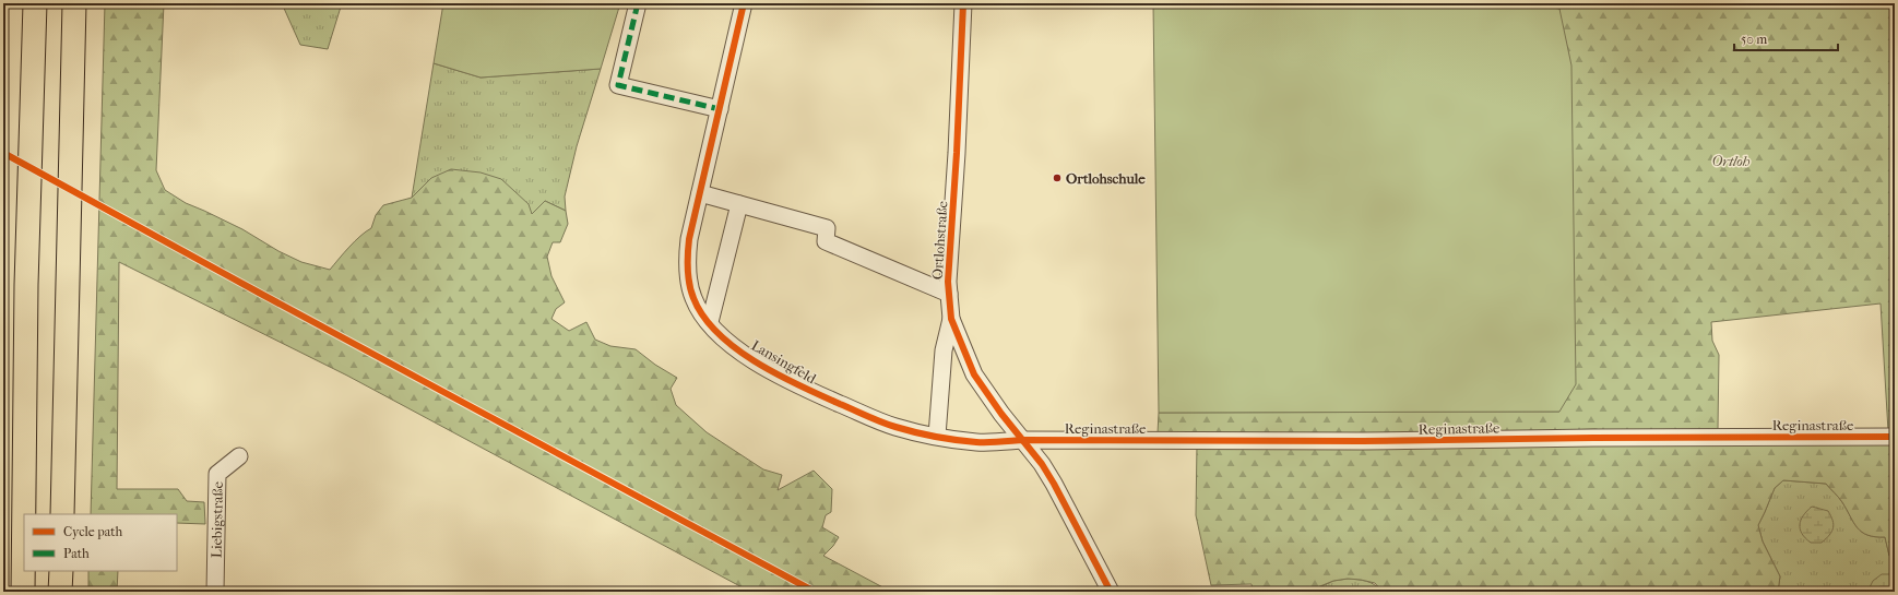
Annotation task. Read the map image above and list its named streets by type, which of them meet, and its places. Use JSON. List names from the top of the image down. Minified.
{"streets":{"street":["Ortlohstraße","Lansingfeld","Reginastraße","Liebigstraße"]},"crossings":[["Ortlohstraße","Lansingfeld"],["Ortlohstraße","Reginastraße"],["Lansingfeld","Reginastraße"]],"parks":["Ortloh"],"places":["Ortlohschule"],"legend":["Cycle path","Path"],"scale_bar":"50 m"}
